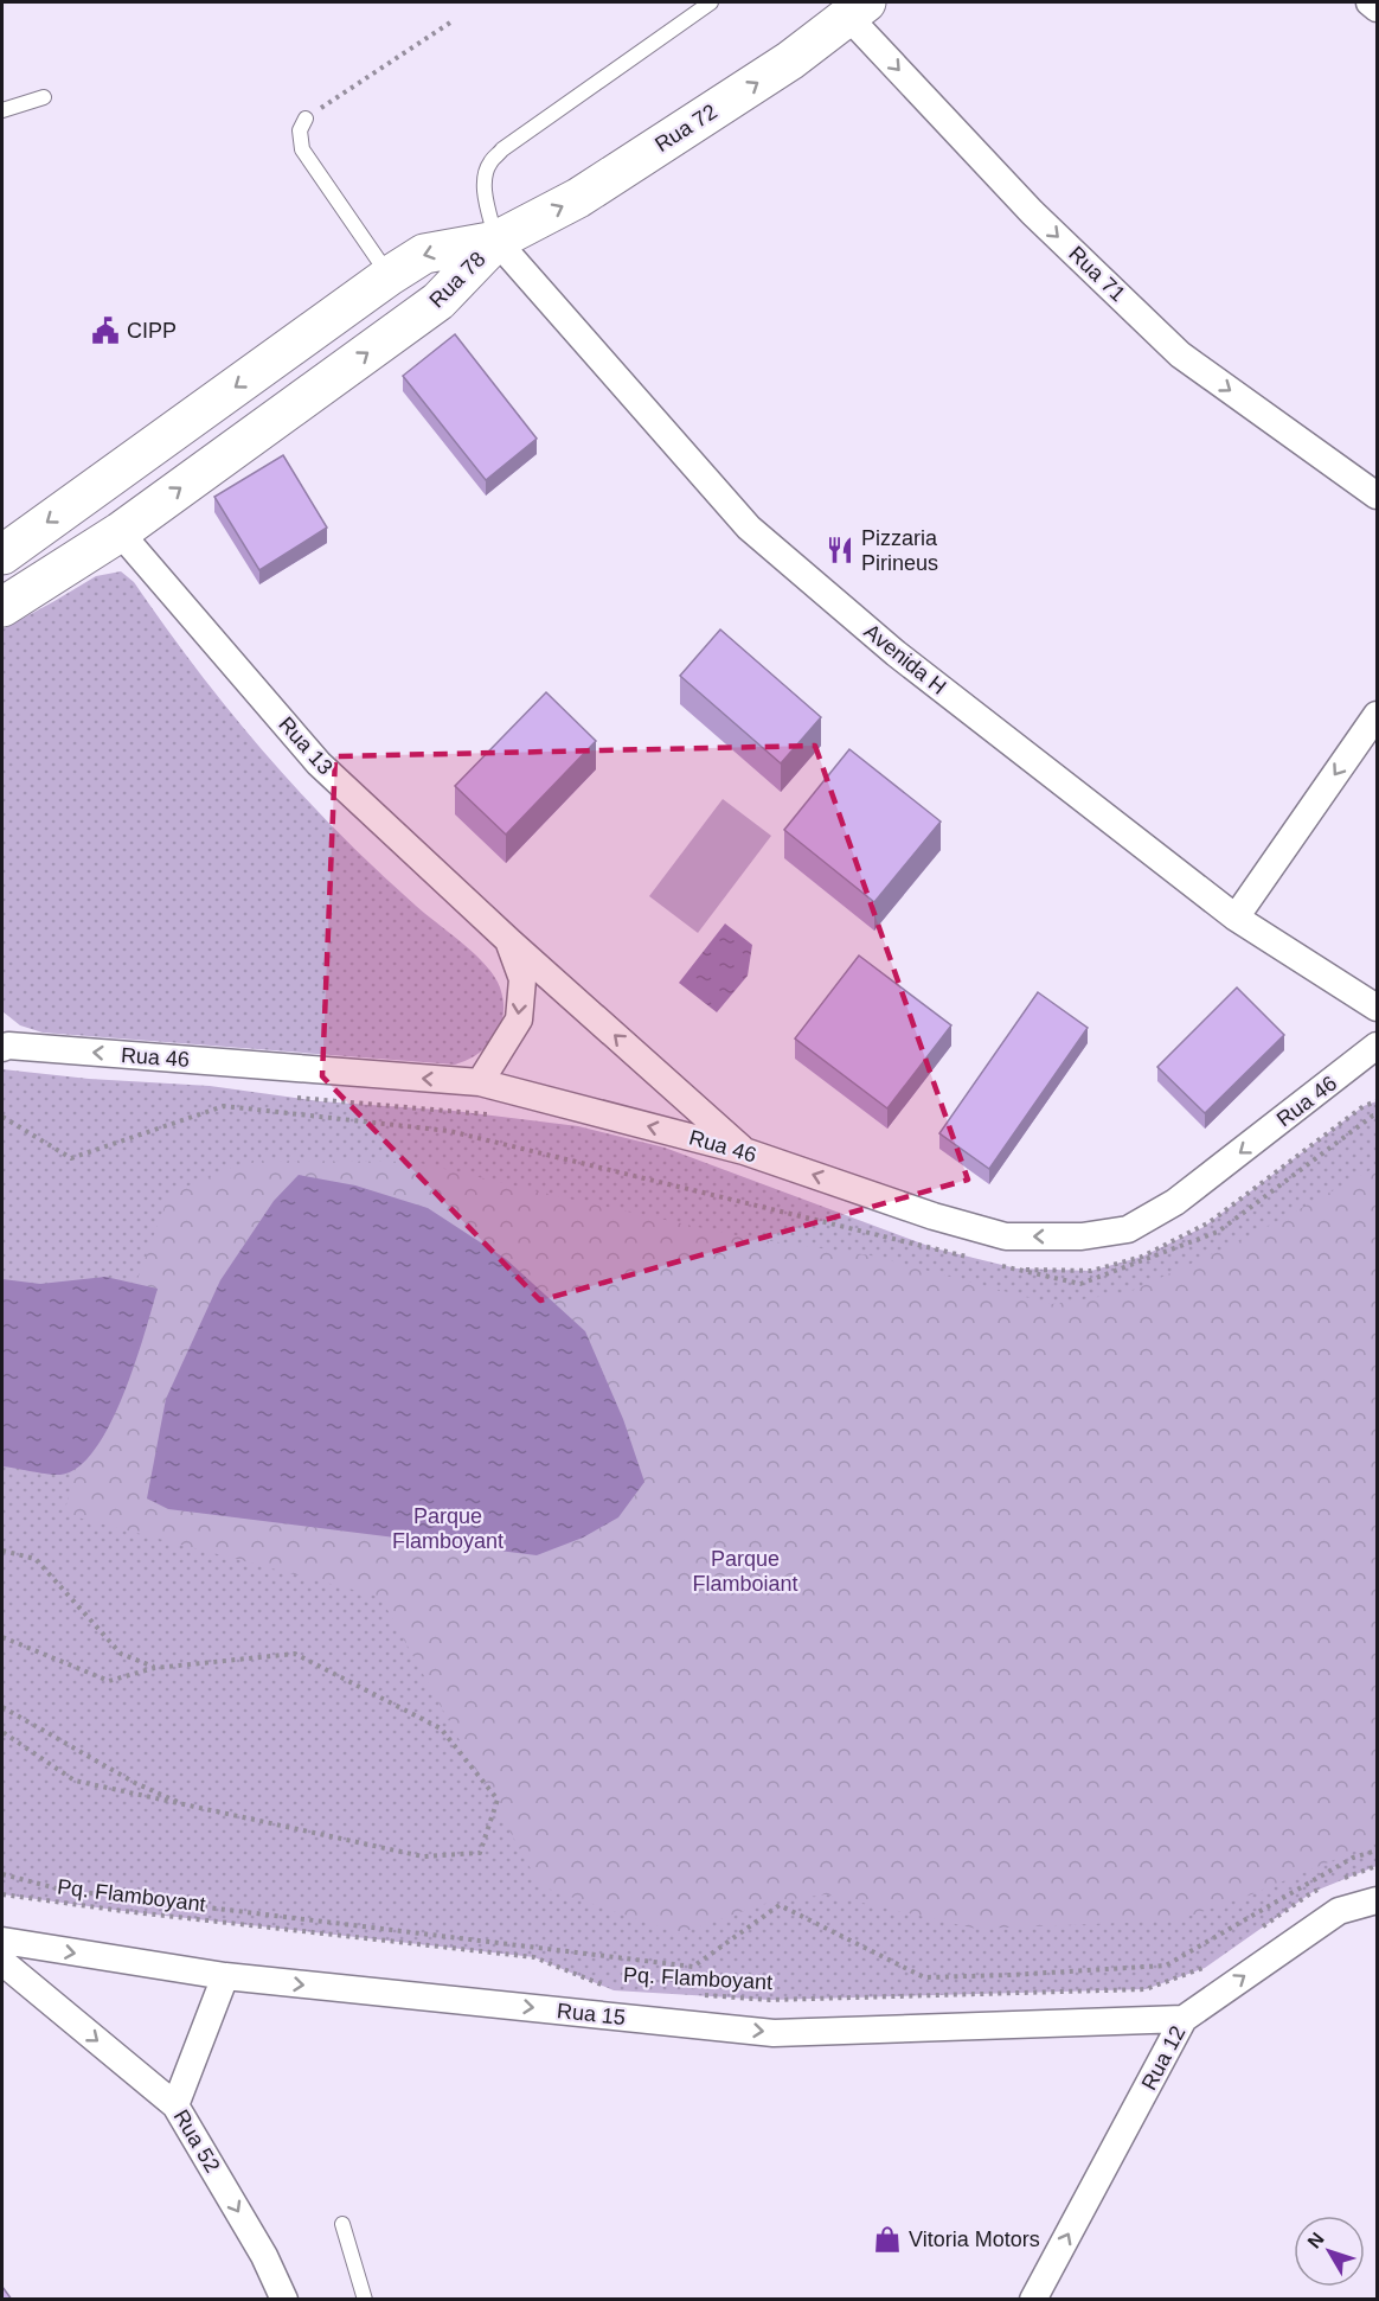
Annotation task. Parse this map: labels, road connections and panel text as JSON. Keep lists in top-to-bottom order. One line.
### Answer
{"streets":{"main road":["Rua 72","Rua 78"],"street":["Rua 71","Avenida H","Rua 13","Rua 46","Rua 15","Rua 12","Rua 52"],"path":["Pq. Flamboyant"]},"crossings":[["Rua 72","Rua 71"],["Rua 72","Rua 78"],["Rua 72","Avenida H"],["Rua 78","Avenida H"],["Rua 78","Rua 13"],["Rua 13","Rua 46"],["Rua 15","Rua 12"]],"one_way":["Rua 72","Rua 71","Rua 46","Rua 15","Rua 12","Rua 52"],"parks":["Parque Flamboyant","Parque Flamboiant"],"places":{"public building":["CIPP"],"restaurant":["Pizzaria Pirineus"],"shop":["Vitoria Motors"]},"north":"top left"}
